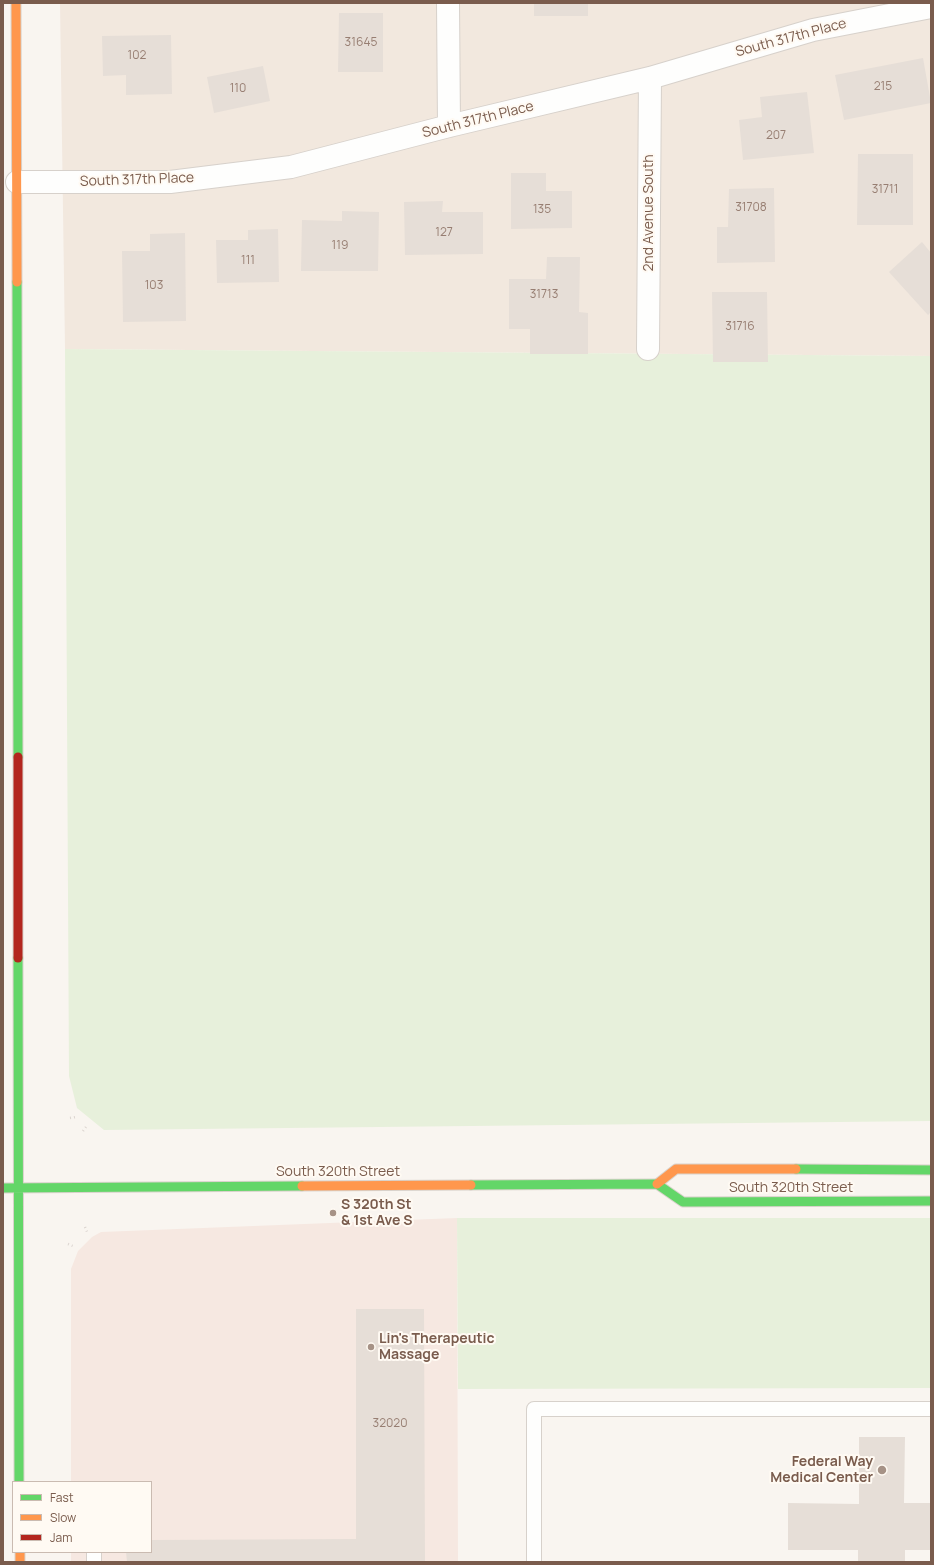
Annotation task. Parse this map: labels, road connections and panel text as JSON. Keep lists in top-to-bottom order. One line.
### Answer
{"streets":{"main road":["South 320th Street"],"street":["South 317th Place","2nd Avenue South"]},"crossings":[["South 317th Place","2nd Avenue South"]],"places":["S 320th St & 1st Ave S","Lin's Therapeutic Massage","Federal Way Medical Center"],"house_numbers":["31645","102","215","110","207","31711","31708","135","127","119","111","103","31713","31716","32020"],"legend":["Fast","Slow","Jam"]}
